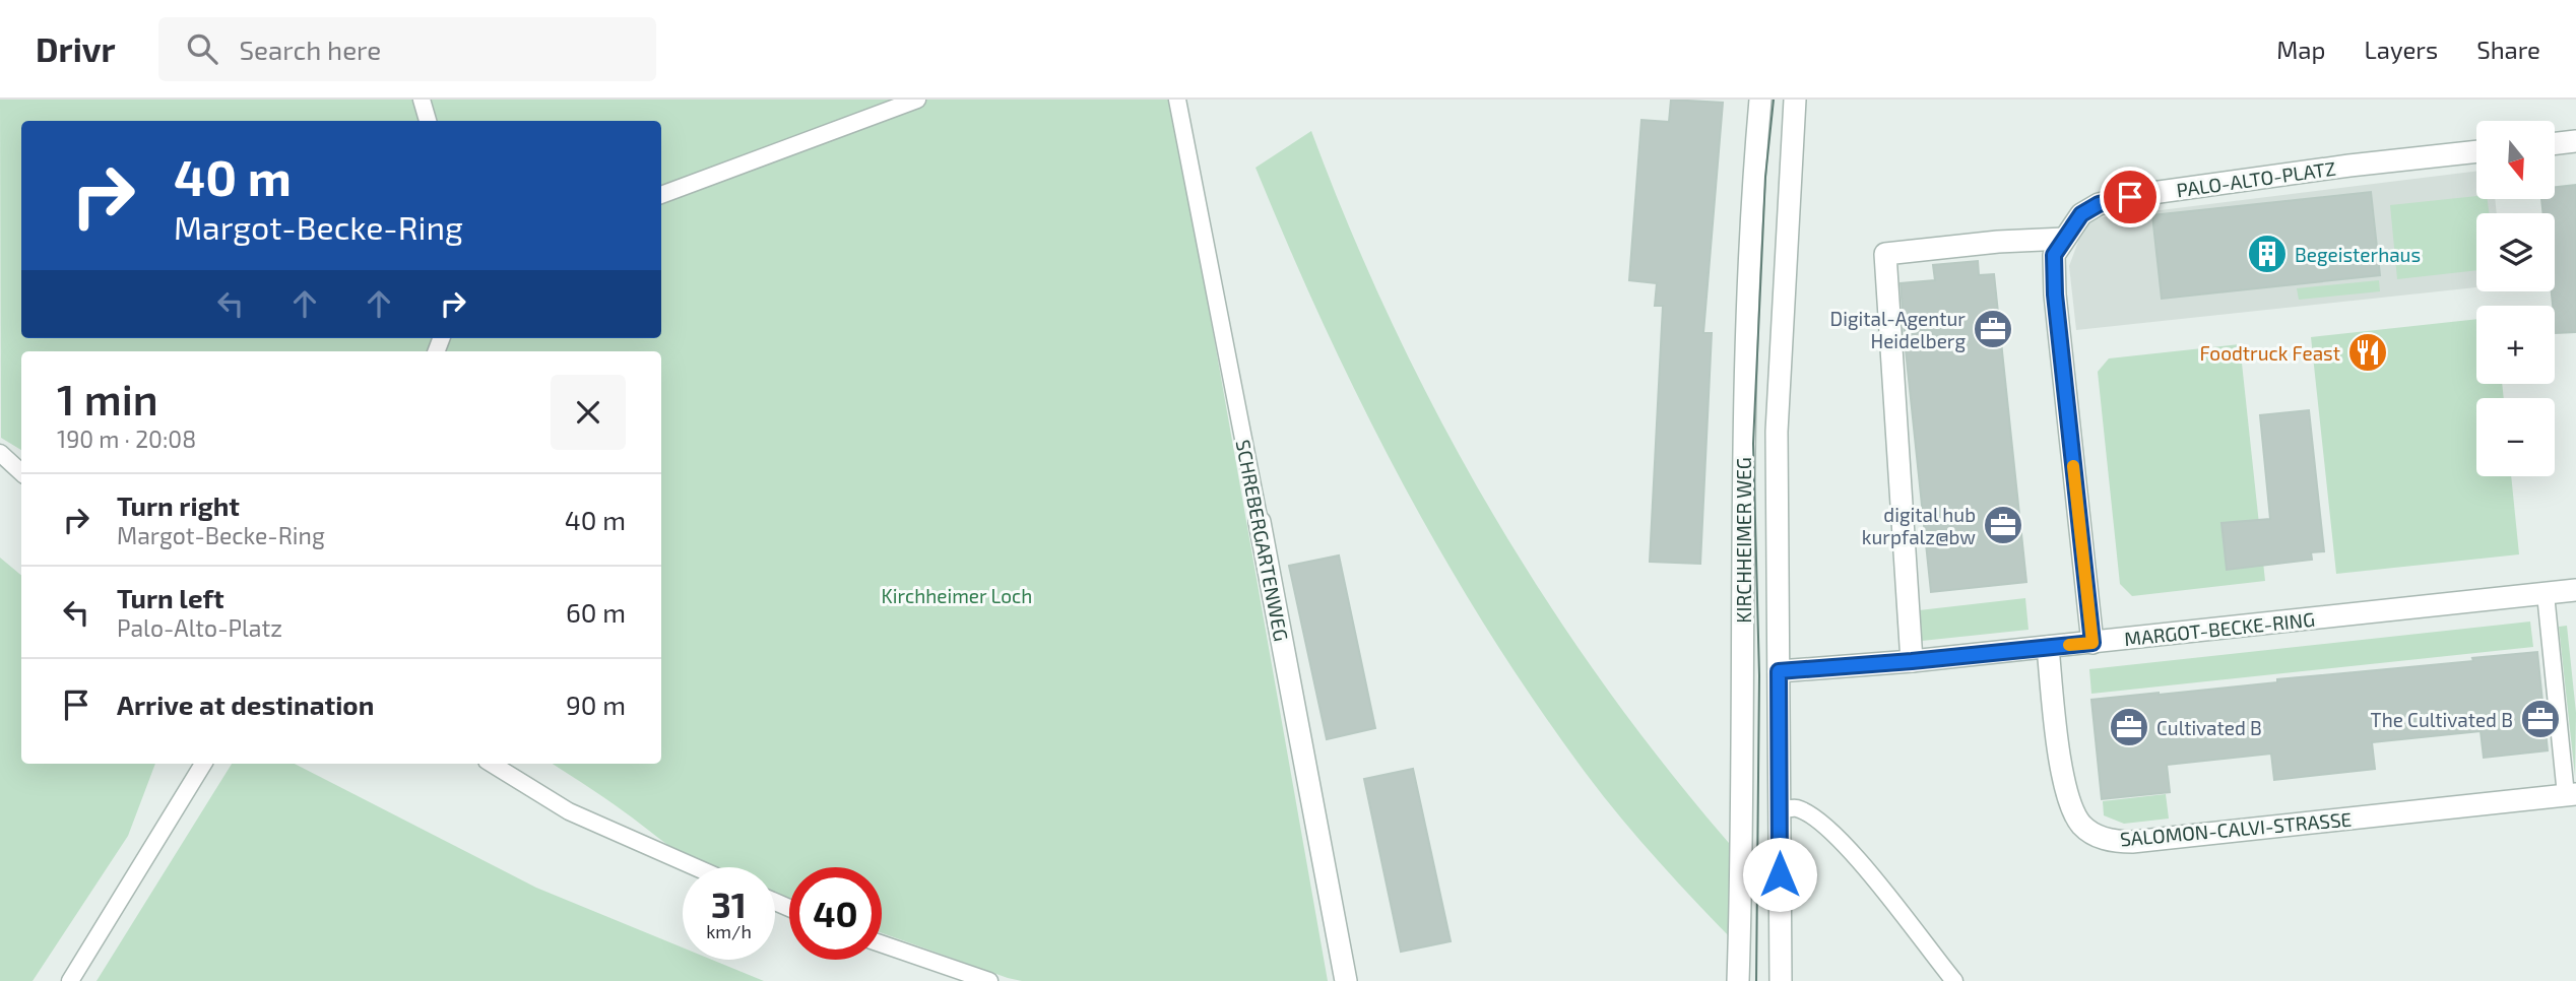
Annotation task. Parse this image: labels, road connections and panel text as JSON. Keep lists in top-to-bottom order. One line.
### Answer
{"streets":{"street":["PALO-ALTO-PLATZ","SCHREBERGARTENWEG","KIRCHHEIMER WEG","MARGOT-BECKE-RING","SALOMON-CALVI-STRASSE"]},"crossings":[["PALO-ALTO-PLATZ","MARGOT-BECKE-RING"],["KIRCHHEIMER WEG","MARGOT-BECKE-RING"],["MARGOT-BECKE-RING","SALOMON-CALVI-STRASSE"]],"parks":["Kirchheimer Loch"],"places":{"building":["Begeisterhaus"],"office":["Digital-Agentur Heidelberg","digital hub kurpfalz@bw","The Cultivated B","Cultivated B"],"restaurant":["Foodtruck Feast"]},"north":"bottom","page":{"header":"Drivr","search":"Search here","nav":["Map","Layers","Share"],"map_buttons":["+","−"],"turn":["40 m","Margot-Becke-Ring"],"heading":["1 min","190 m · 20:08"],"list":[{"name":"Turn right","note":"Margot-Becke-Ring","value":"40 m"},{"name":"Turn left","note":"Palo-Alto-Platz","value":"60 m"},{"name":"Arrive at destination","value":"90 m"}],"speed":"31 km/h","limit":"40"}}
